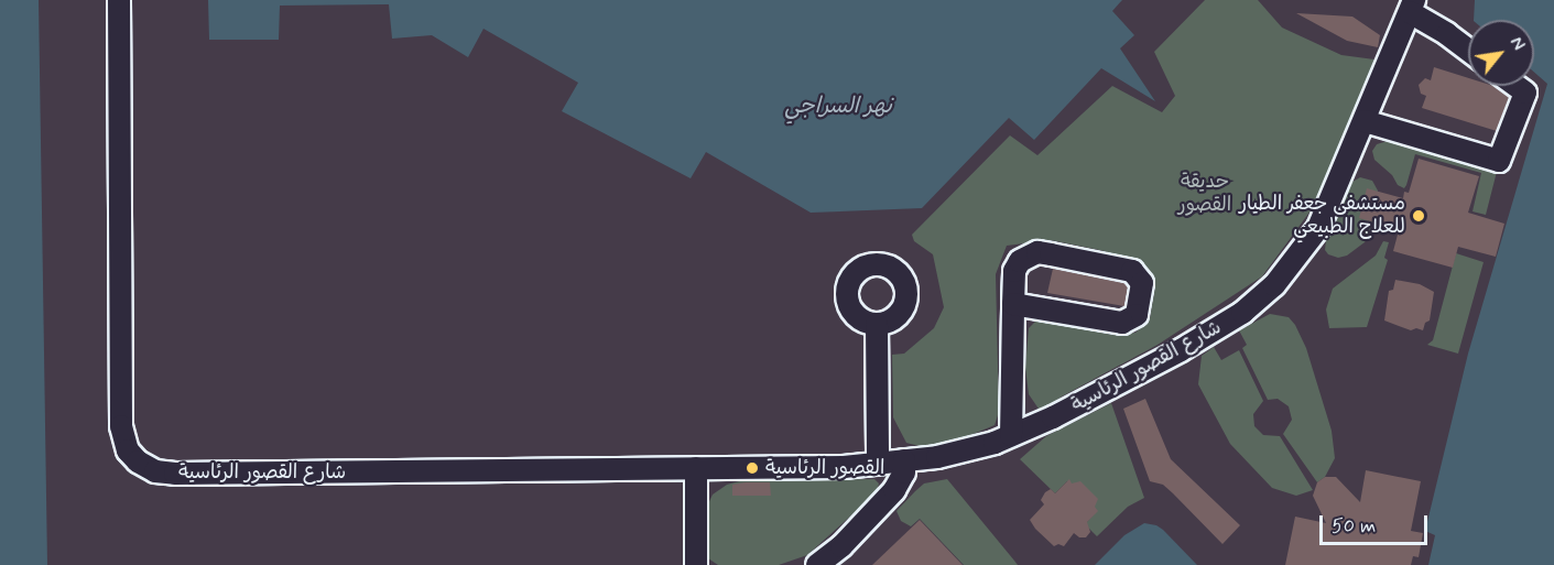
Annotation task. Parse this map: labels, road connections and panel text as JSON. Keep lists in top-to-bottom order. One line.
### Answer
{"streets":{"street":["شارع القصور الرئاسية"]},"water":["نهر السراجي"],"parks":["حديقة القصور"],"places":["مستشفى جعفر الطيار للعلاج الطبيعي","القصور الرئاسية"],"scale_bar":"50 m","north":"top right"}
